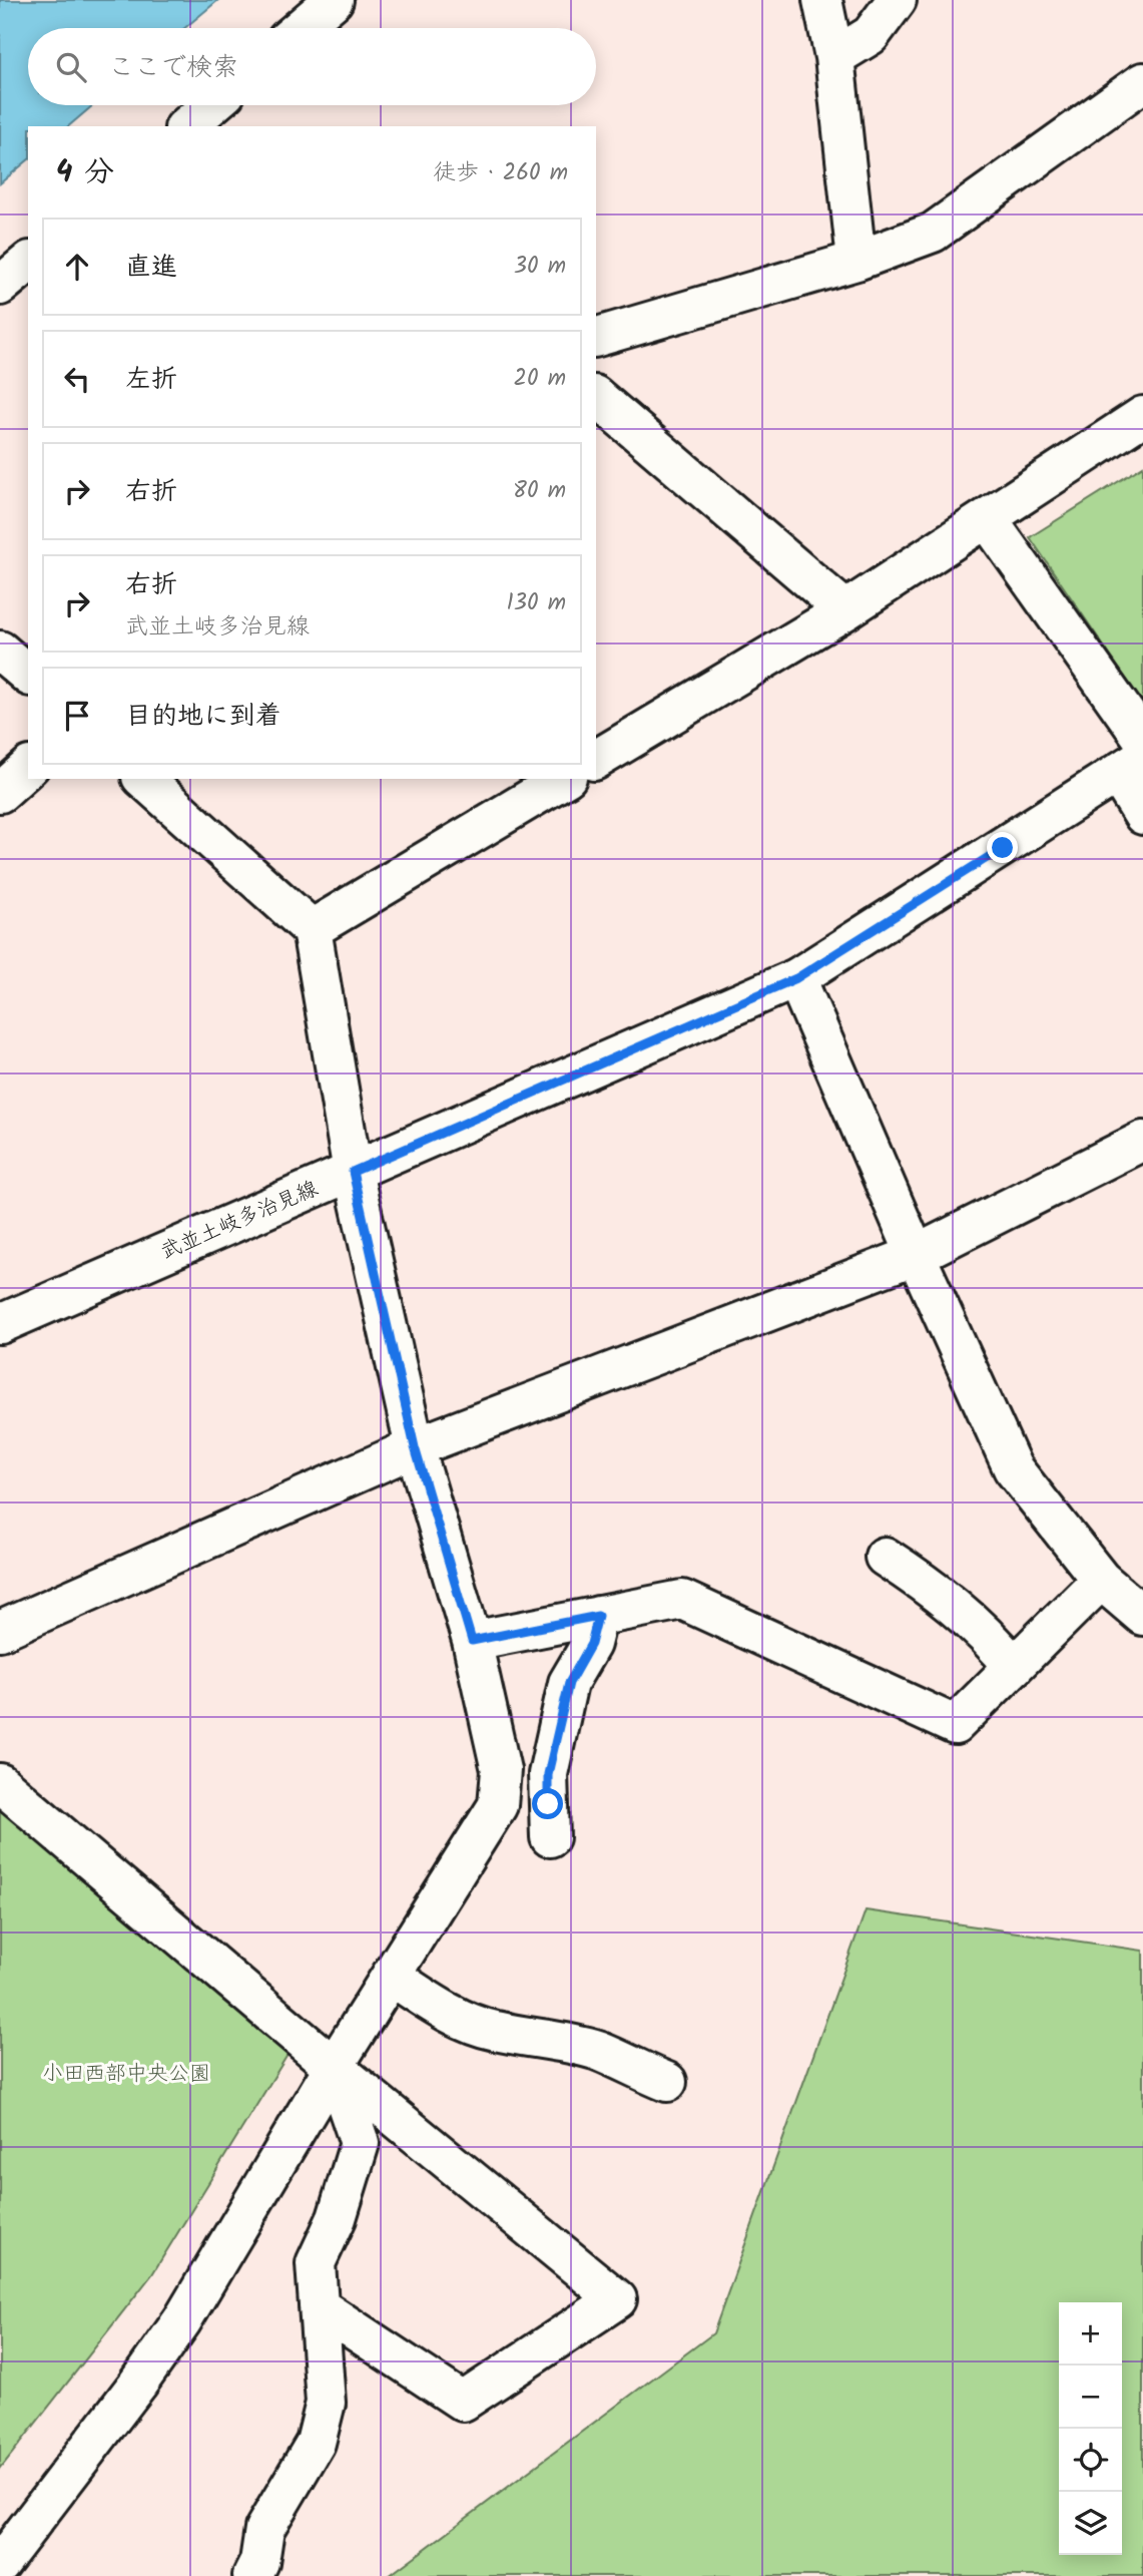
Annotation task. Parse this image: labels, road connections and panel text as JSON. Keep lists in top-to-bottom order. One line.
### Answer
{"streets":{"street":["武並土岐多治見線"]},"parks":["小田西部中央公園"],"page":{"search":"ここで検索","heading":["4 分","徒歩 · 260 m"],"list":[["直進","30 m"],["左折","20 m"],["右折","80 m"],["右折","武並土岐多治見線","130 m"],"目的地に到着"],"map_buttons":["+","−"]}}
